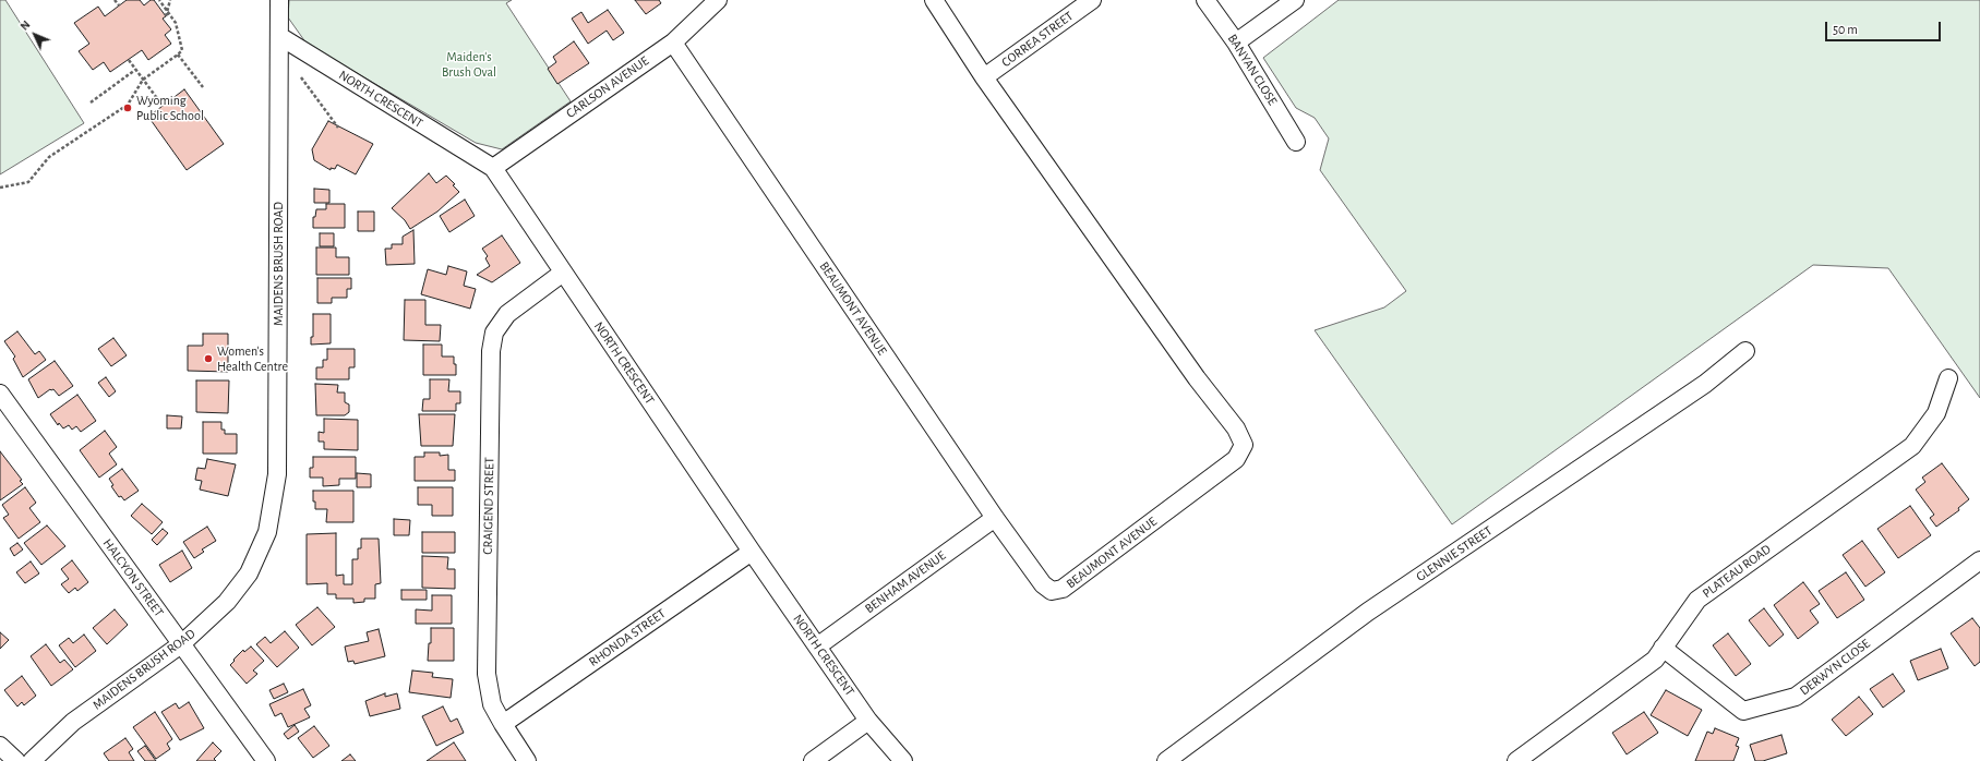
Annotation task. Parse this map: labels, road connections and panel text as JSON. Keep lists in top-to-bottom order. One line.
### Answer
{"streets":{"street":["CORREA STREET","BANYAN CLOSE","CARLSON AVENUE","NORTH CRESCENT","MAIDENS BRUSH ROAD","BEAUMONT AVENUE","CRAIGEND STREET","GLENNIE STREET","PLATEAU ROAD","HALCYON STREET","BENHAM AVENUE","RHONDA STREET","DERWYN CLOSE"]},"crossings":[["CORREA STREET","BEAUMONT AVENUE"],["CARLSON AVENUE","NORTH CRESCENT"],["CARLSON AVENUE","BEAUMONT AVENUE"],["NORTH CRESCENT","MAIDENS BRUSH ROAD"],["NORTH CRESCENT","CRAIGEND STREET"],["NORTH CRESCENT","BENHAM AVENUE"],["NORTH CRESCENT","RHONDA STREET"],["MAIDENS BRUSH ROAD","HALCYON STREET"],["BEAUMONT AVENUE","BENHAM AVENUE"],["CRAIGEND STREET","RHONDA STREET"],["PLATEAU ROAD","DERWYN CLOSE"]],"parks":["Maiden's Brush Oval"],"places":["Wyoming Public School","Women's Health Centre"],"scale_bar":"50 m","north":"top left"}
